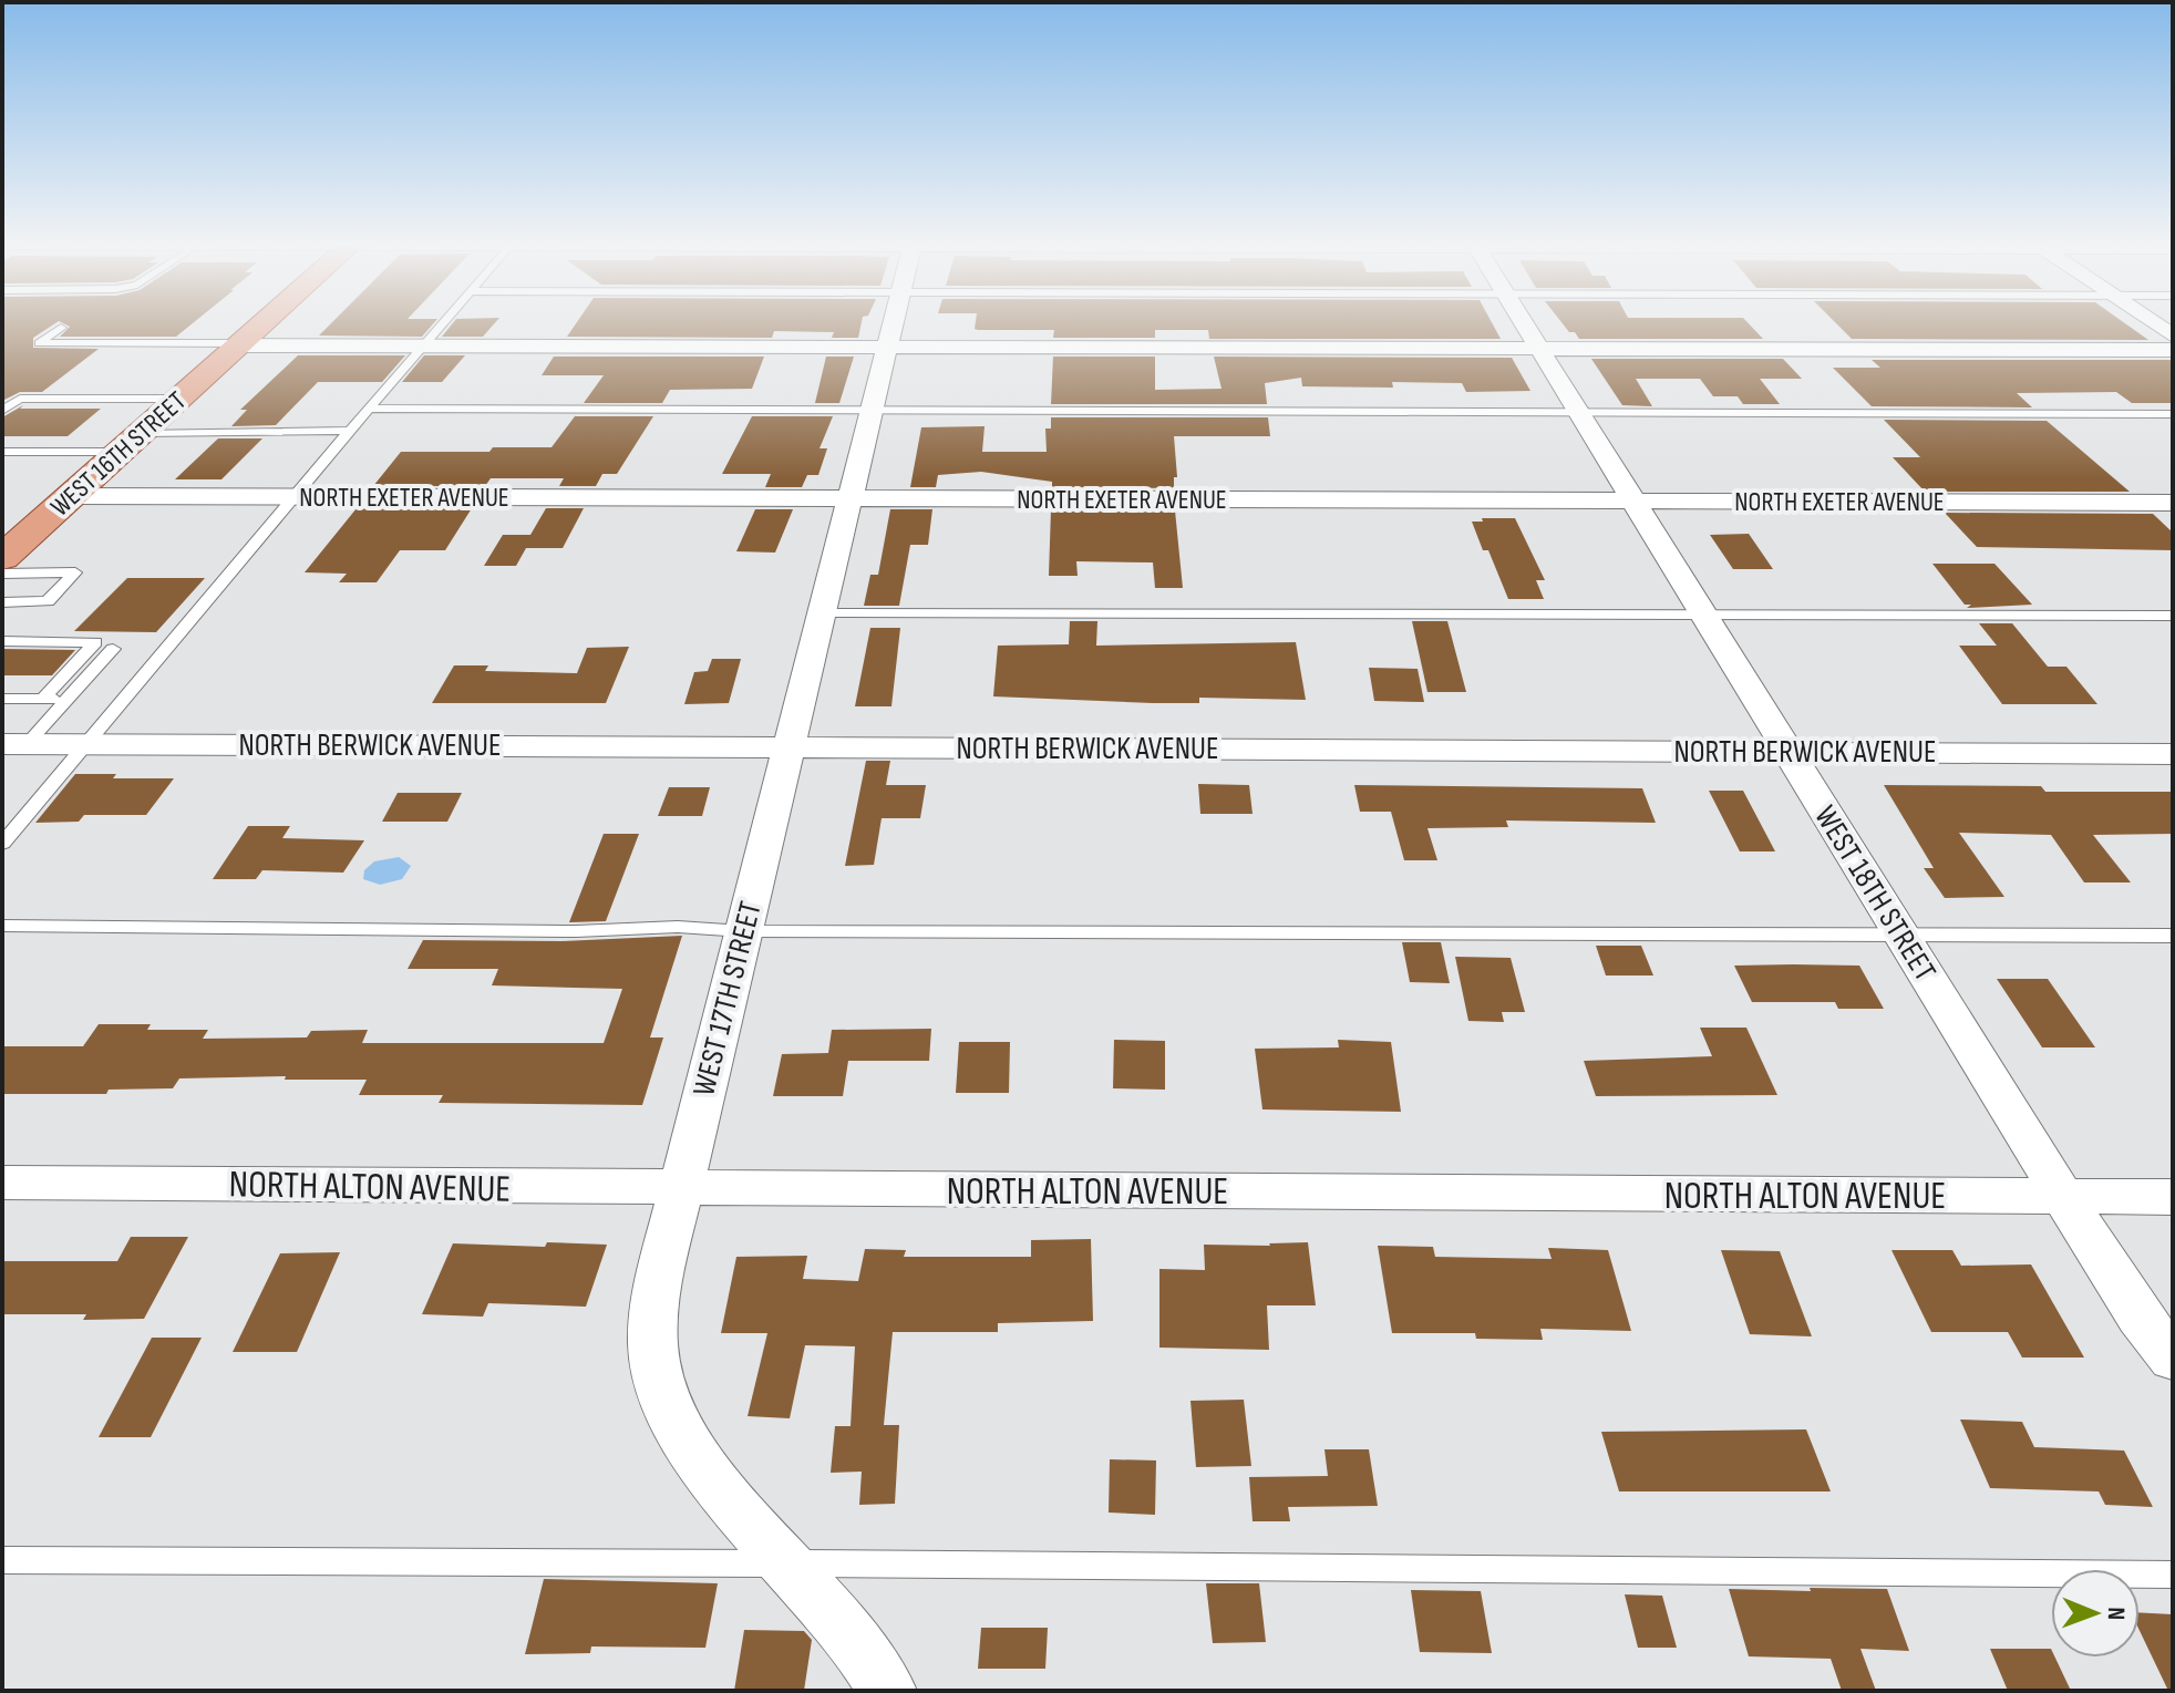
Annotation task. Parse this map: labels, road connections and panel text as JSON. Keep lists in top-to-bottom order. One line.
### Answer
{"streets":{"main road":["WEST 16TH STREET"],"street":["NORTH EXETER AVENUE","NORTH BERWICK AVENUE","WEST 18TH STREET","WEST 17TH STREET","NORTH ALTON AVENUE"]},"crossings":[["WEST 16TH STREET","NORTH EXETER AVENUE"],["NORTH EXETER AVENUE","WEST 18TH STREET"],["NORTH EXETER AVENUE","WEST 17TH STREET"],["NORTH BERWICK AVENUE","WEST 18TH STREET"],["NORTH BERWICK AVENUE","WEST 17TH STREET"],["WEST 18TH STREET","NORTH ALTON AVENUE"],["WEST 17TH STREET","NORTH ALTON AVENUE"]],"north":"right"}
